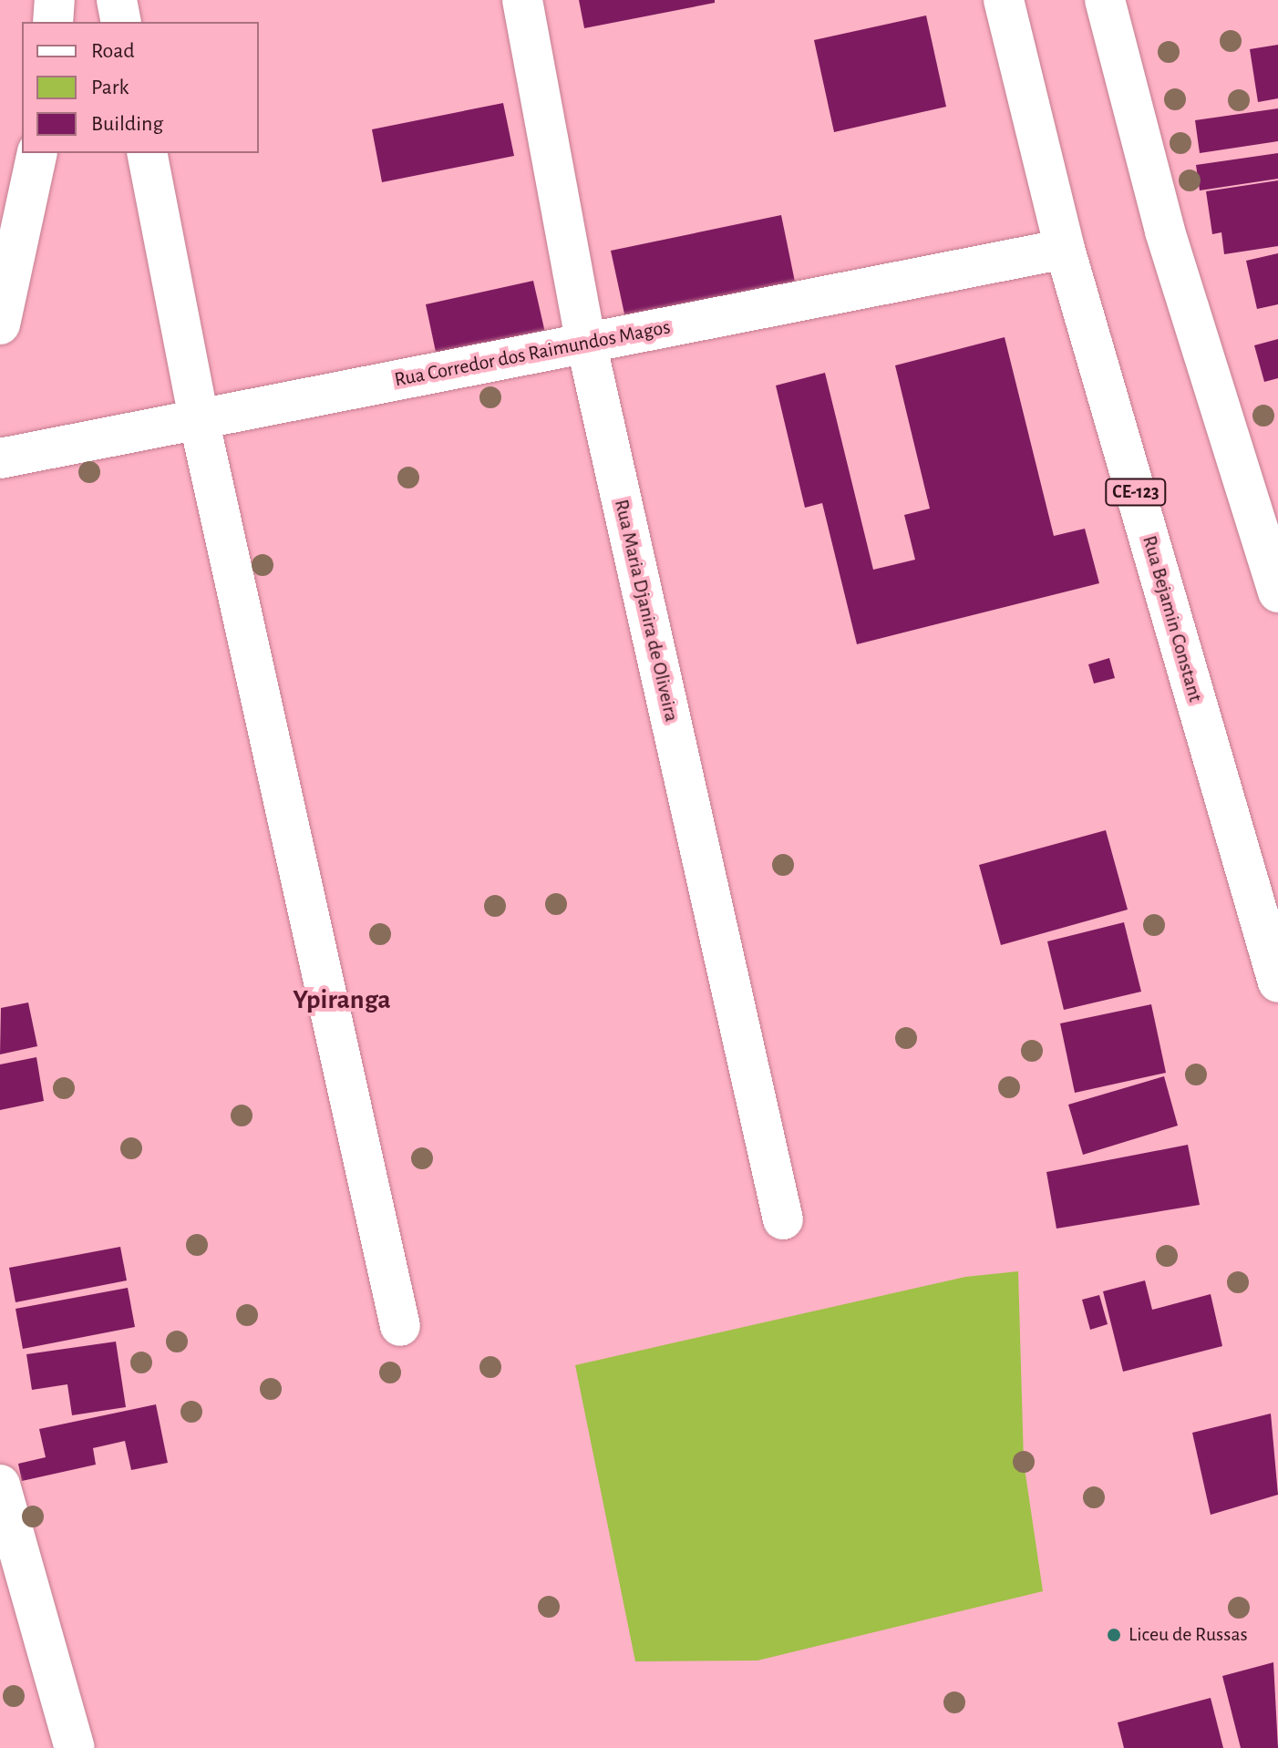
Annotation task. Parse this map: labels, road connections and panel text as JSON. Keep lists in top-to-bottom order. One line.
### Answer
{"streets":{"street":["Rua Corredor dos Raimundos Magos","CE-123","Rua Maria Djanira de Oliveira","Rua Bejamin Constant"]},"crossings":[["Rua Corredor dos Raimundos Magos","Rua Maria Djanira de Oliveira"],["Rua Corredor dos Raimundos Magos","Rua Bejamin Constant"]],"districts":["Ypiranga"],"places":["Liceu de Russas"],"legend":["Road","Park","Building"]}
